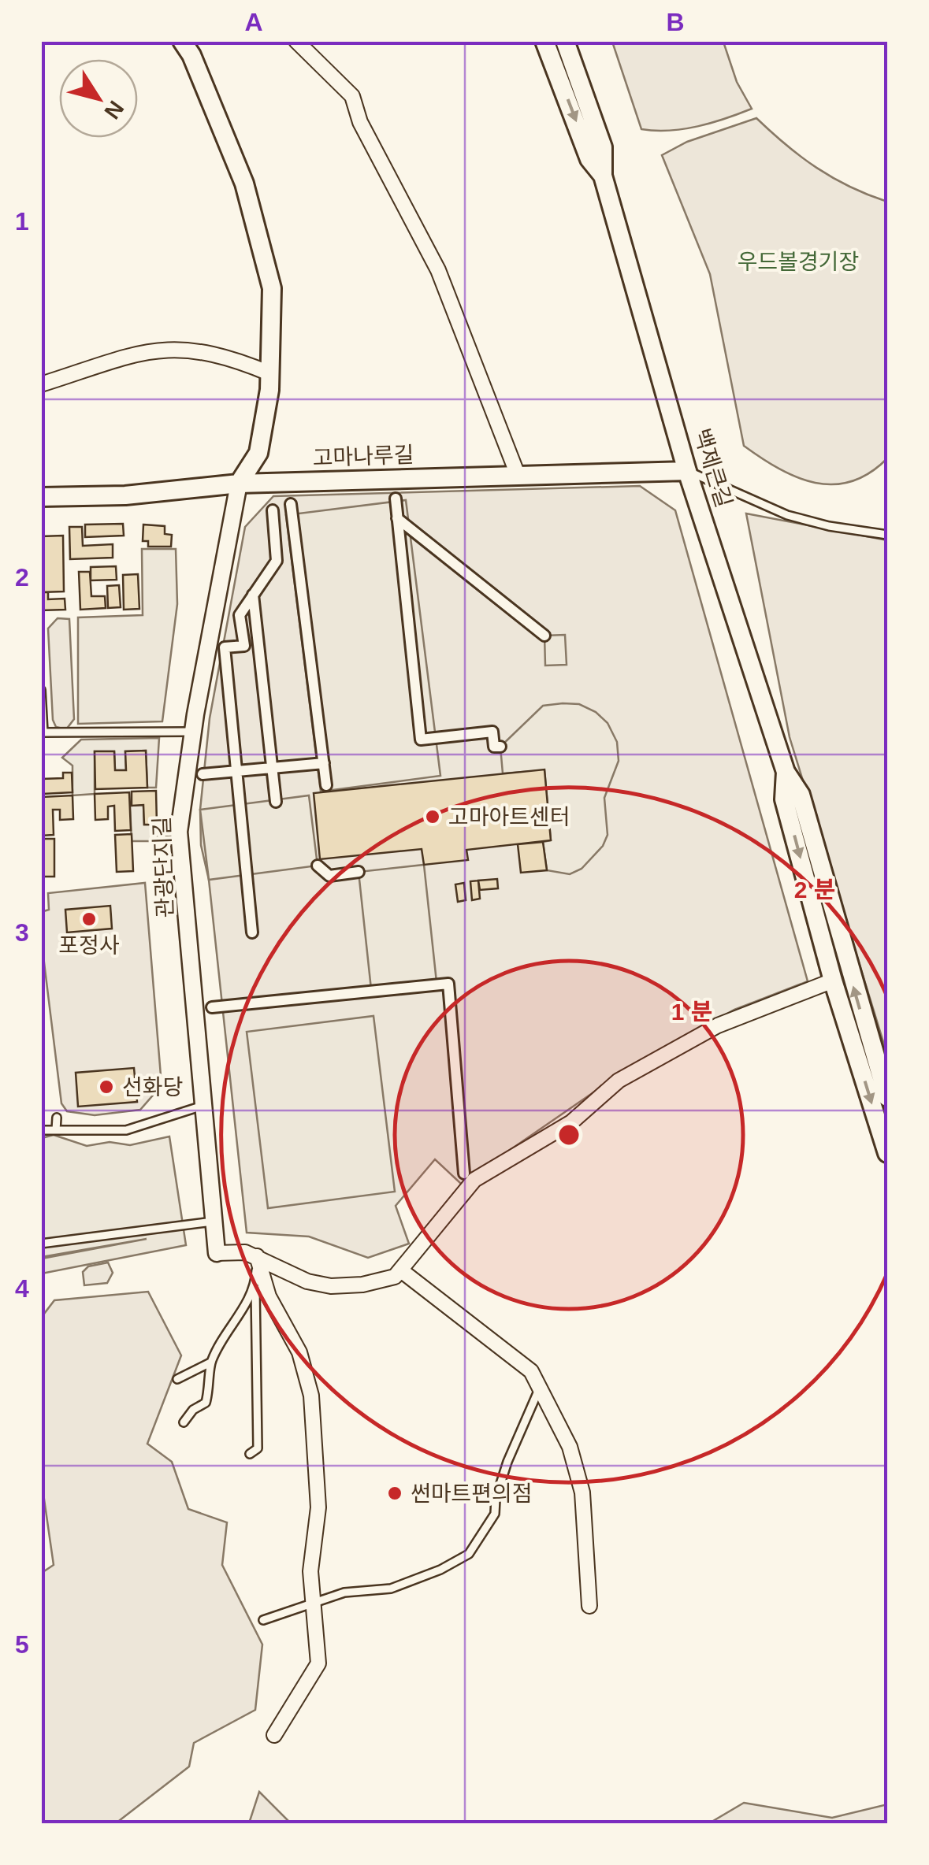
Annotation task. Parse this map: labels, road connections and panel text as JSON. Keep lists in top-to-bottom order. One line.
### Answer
{"streets":{"main road":["고마나루길","백제큰길"],"street":["관광단지길"]},"crossings":[["고마나루길","백제큰길"],["고마나루길","관광단지길"]],"parks":["우드볼경기장"],"places":["고마아트센터","포정사","선화당","썬마트편의점"],"north":"bottom right","grid":{"columns":["A","B"],"rows":["1","2","3","4","5"]},"rings":["2 분","1 분"]}
